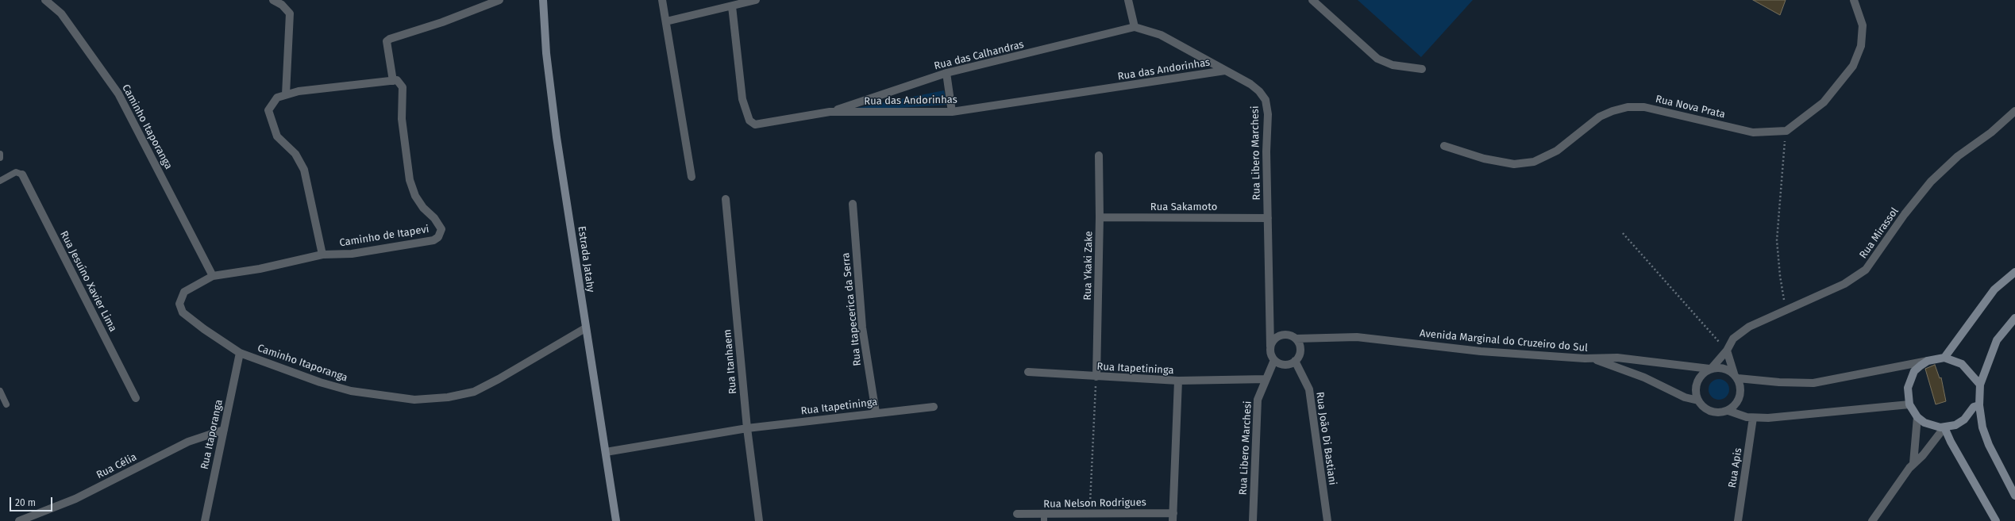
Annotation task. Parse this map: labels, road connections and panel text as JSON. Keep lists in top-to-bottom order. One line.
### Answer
{"streets":{"main road":["Estrada Jatahy"],"street":["Rua das Calhandras","Rua das Andorinhas","Rua Nova Prata","Caminho Itaporanga","Rua Libero Marchesi","Rua Sakamoto","Rua Mirassol","Caminho de Itapevi","Rua Ykaki Zake","Rua Jesuíno Xavier Lima","Rua Itapecerica da Serra","Avenida Marginal do Cruzeiro do Sul","Rua Itanhaem","Rua Itapetininga","Rua Itaporanga","Rua João Di Bastiani","Rua Célia","Rua Apis","Rua Nelson Rodrigues"]},"crossings":[["Rua das Calhandras","Rua das Andorinhas"],["Rua das Calhandras","Rua Libero Marchesi"],["Rua das Andorinhas","Rua Libero Marchesi"],["Caminho Itaporanga","Caminho de Itapevi"],["Caminho Itaporanga","Estrada Jatahy"],["Caminho Itaporanga","Rua Itaporanga"],["Rua Libero Marchesi","Rua Sakamoto"],["Rua Libero Marchesi","Avenida Marginal do Cruzeiro do Sul"],["Rua Libero Marchesi","Rua João Di Bastiani"],["Rua Sakamoto","Rua Ykaki Zake"],["Rua Mirassol","Avenida Marginal do Cruzeiro do Sul"],["Estrada Jatahy","Rua Itapetininga"],["Rua Ykaki Zake","Rua Itapetininga"],["Rua Itapecerica da Serra","Rua Itapetininga"],["Avenida Marginal do Cruzeiro do Sul","Rua João Di Bastiani"],["Rua Itanhaem","Rua Itapetininga"],["Rua Itapetininga","Rua Nelson Rodrigues"],["Rua Itaporanga","Rua Célia"]],"scale_bar":"20 m"}
